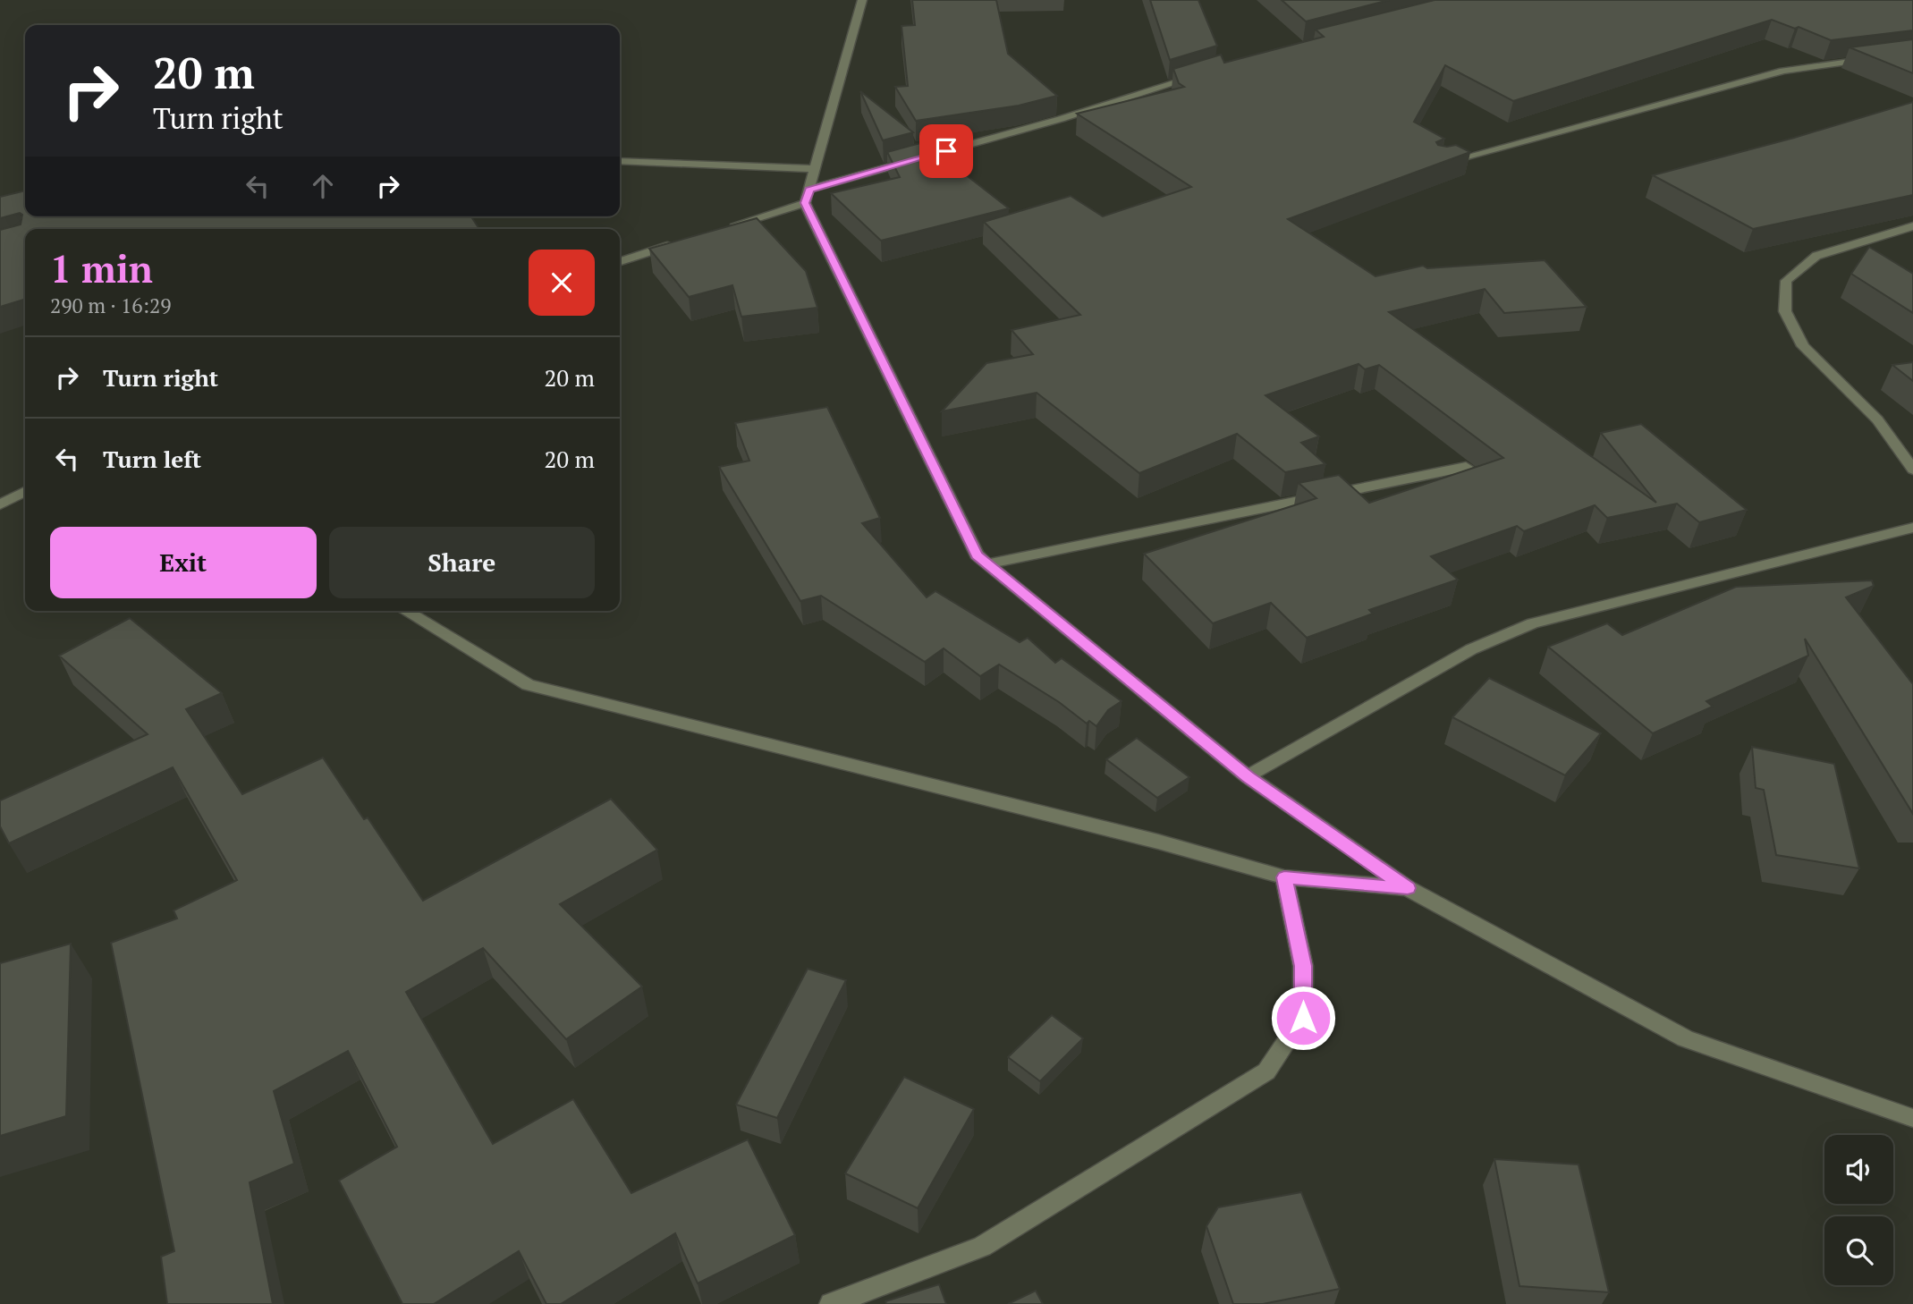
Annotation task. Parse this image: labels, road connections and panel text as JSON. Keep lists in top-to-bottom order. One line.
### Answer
{"page":{"turn":["20 m","Turn right"],"heading":["1 min","290 m · 16:29"],"list":[{"name":"Turn right","value":"20 m"},{"name":"Turn left","value":"20 m"}],"buttons":["Exit","Share"]}}
